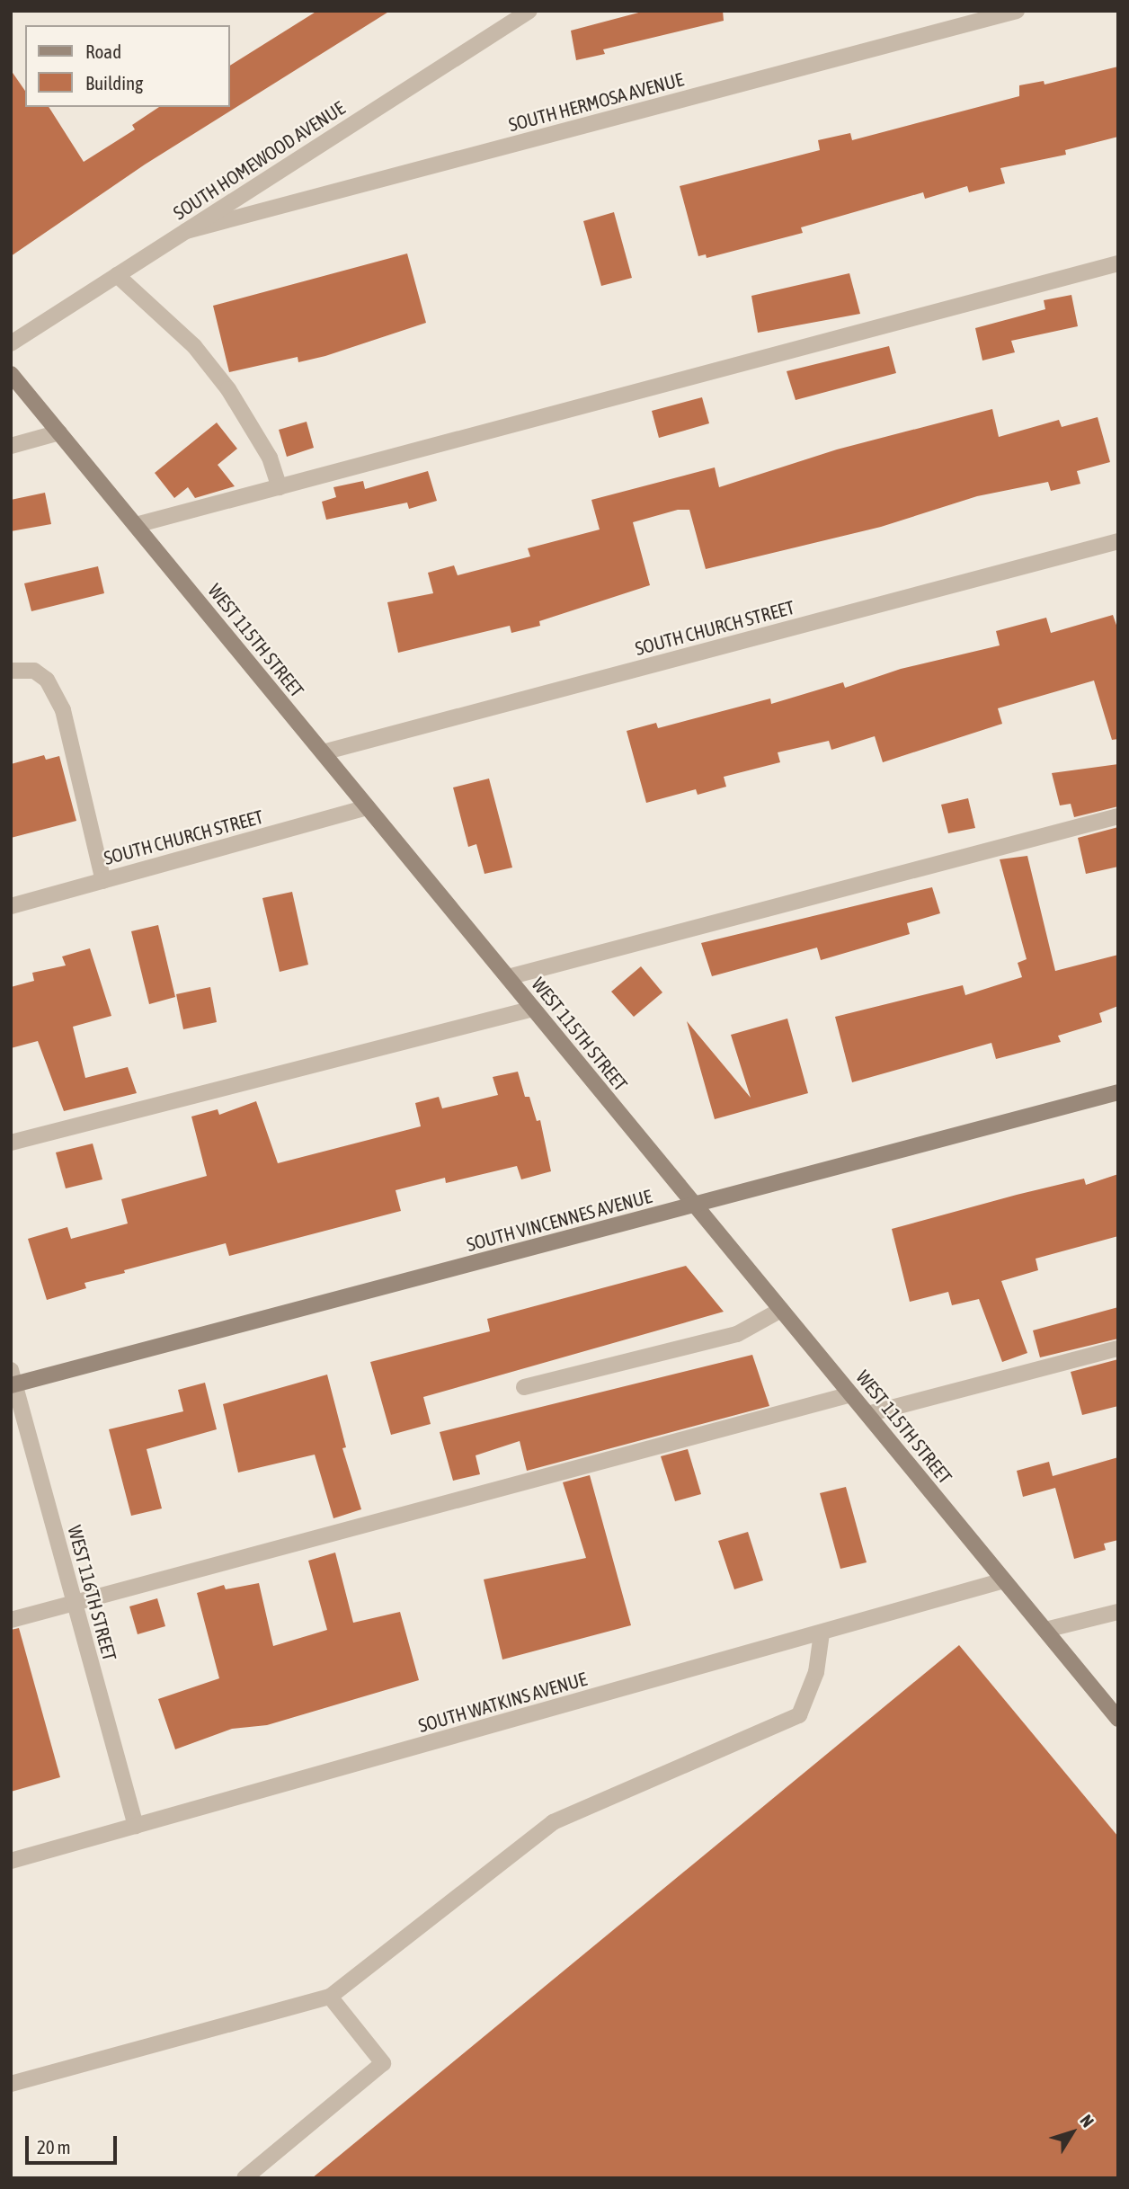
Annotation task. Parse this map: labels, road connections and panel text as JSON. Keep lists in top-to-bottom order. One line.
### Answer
{"streets":{"street":["SOUTH HERMOSA AVENUE","SOUTH HOMEWOOD AVENUE","SOUTH CHURCH STREET","WEST 115TH STREET","SOUTH VINCENNES AVENUE","WEST 116TH STREET","SOUTH WATKINS AVENUE"]},"crossings":[["SOUTH HERMOSA AVENUE","SOUTH HOMEWOOD AVENUE"],["SOUTH CHURCH STREET","WEST 115TH STREET"],["WEST 115TH STREET","SOUTH VINCENNES AVENUE"],["WEST 115TH STREET","SOUTH WATKINS AVENUE"],["SOUTH VINCENNES AVENUE","WEST 116TH STREET"],["WEST 116TH STREET","SOUTH WATKINS AVENUE"]],"legend":["Road","Building"],"scale_bar":"20 m","north":"top right"}
